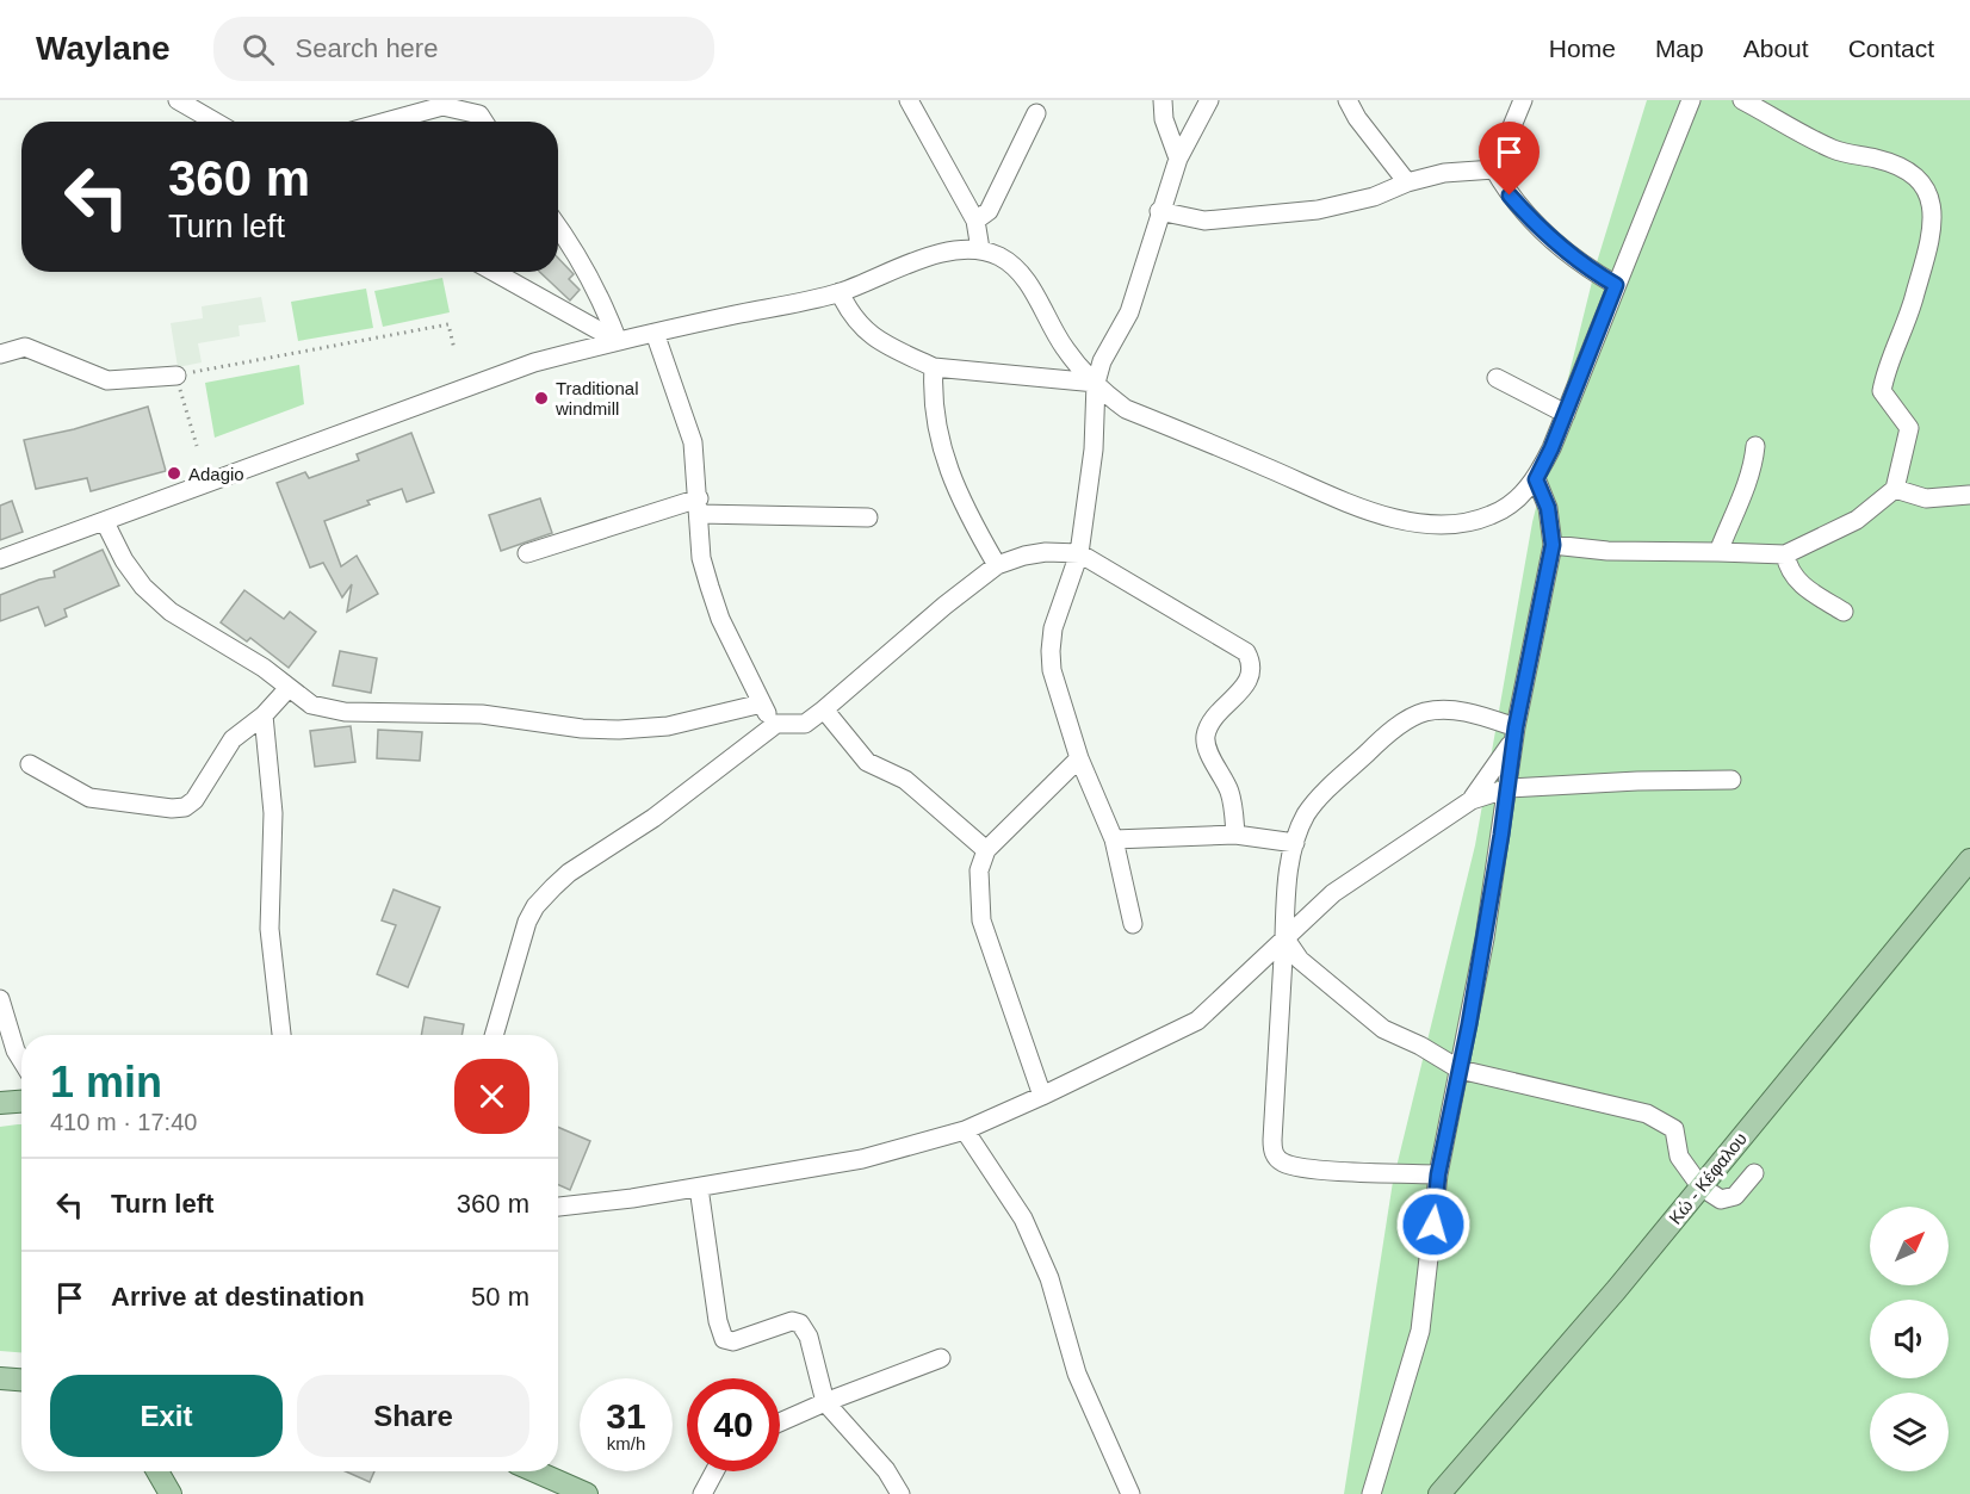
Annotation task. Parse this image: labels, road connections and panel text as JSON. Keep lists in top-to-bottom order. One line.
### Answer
{"streets":{"main road":["Κώ - Κέφαλου"]},"places":["Traditional windmill","Adagio"],"north":"top right","page":{"header":"Waylane","search":"Search here","nav":["Home","Map","About","Contact"],"turn":["360 m","Turn left"],"heading":["1 min","410 m · 17:40"],"list":[{"name":"Turn left","value":"360 m"},{"name":"Arrive at destination","value":"50 m"}],"buttons":["Exit","Share"],"speed":"31 km/h","limit":"40"}}
